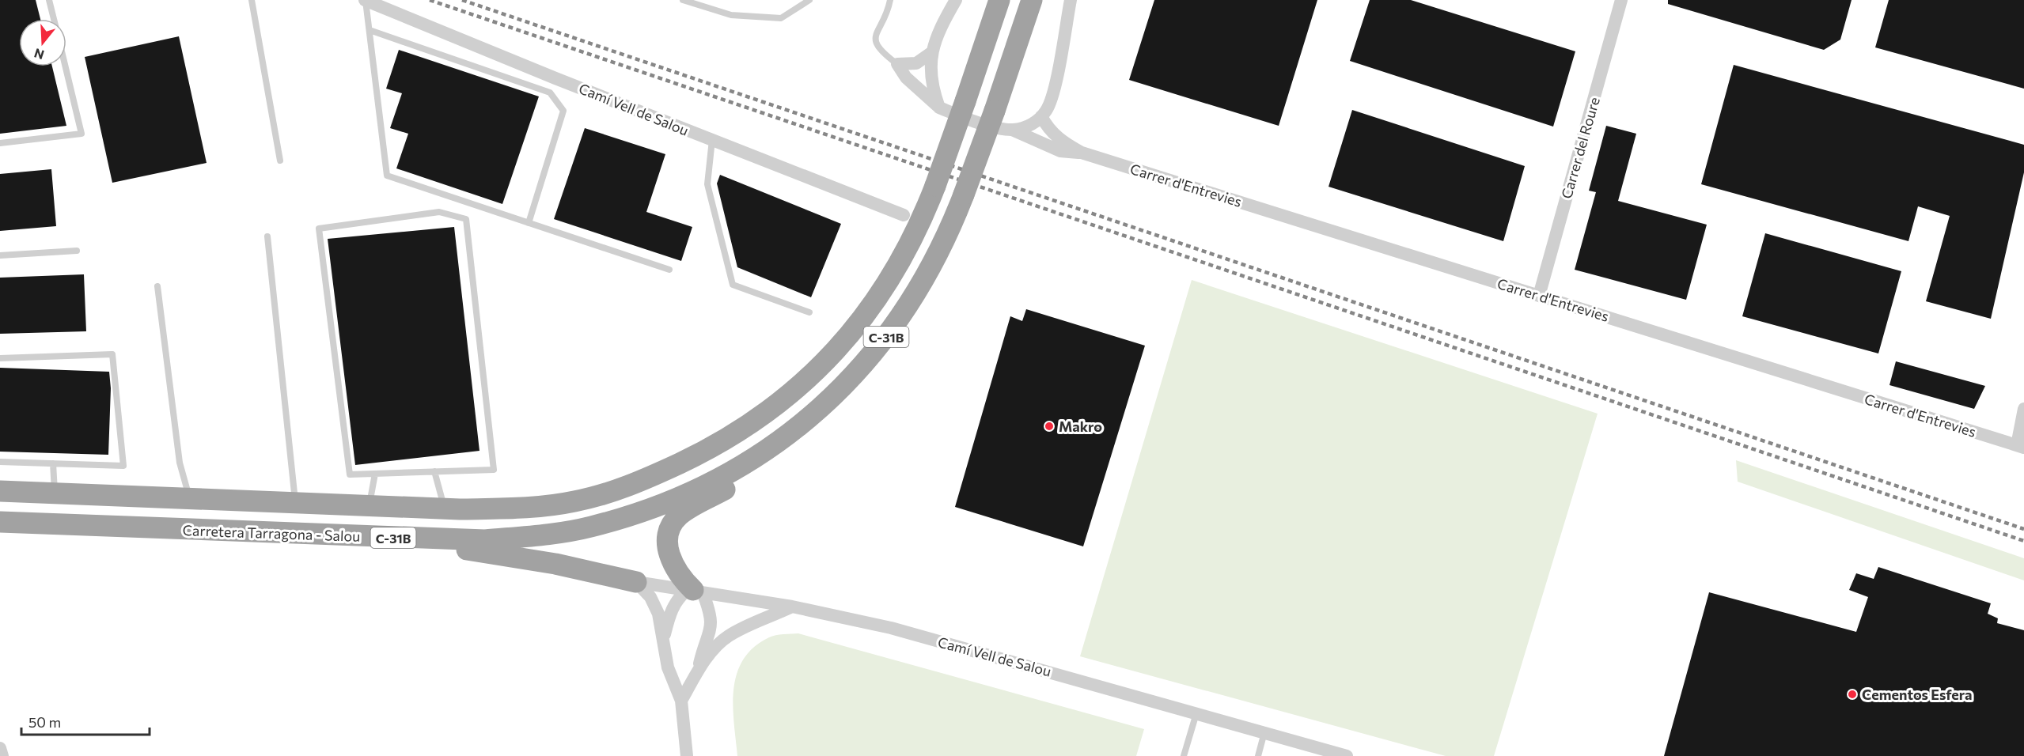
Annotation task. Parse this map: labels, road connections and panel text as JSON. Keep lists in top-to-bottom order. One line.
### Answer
{"streets":{"highway":["C-31B","Carretera Tarragona - Salou"],"street":["Camí Vell de Salou","Carrer del Roure","Carrer d'Entrevies"]},"crossings":[["Carrer del Roure","Carrer d'Entrevies"]],"places":["Makro","Cementos Esfera"],"scale_bar":"50 m","north":"bottom"}
